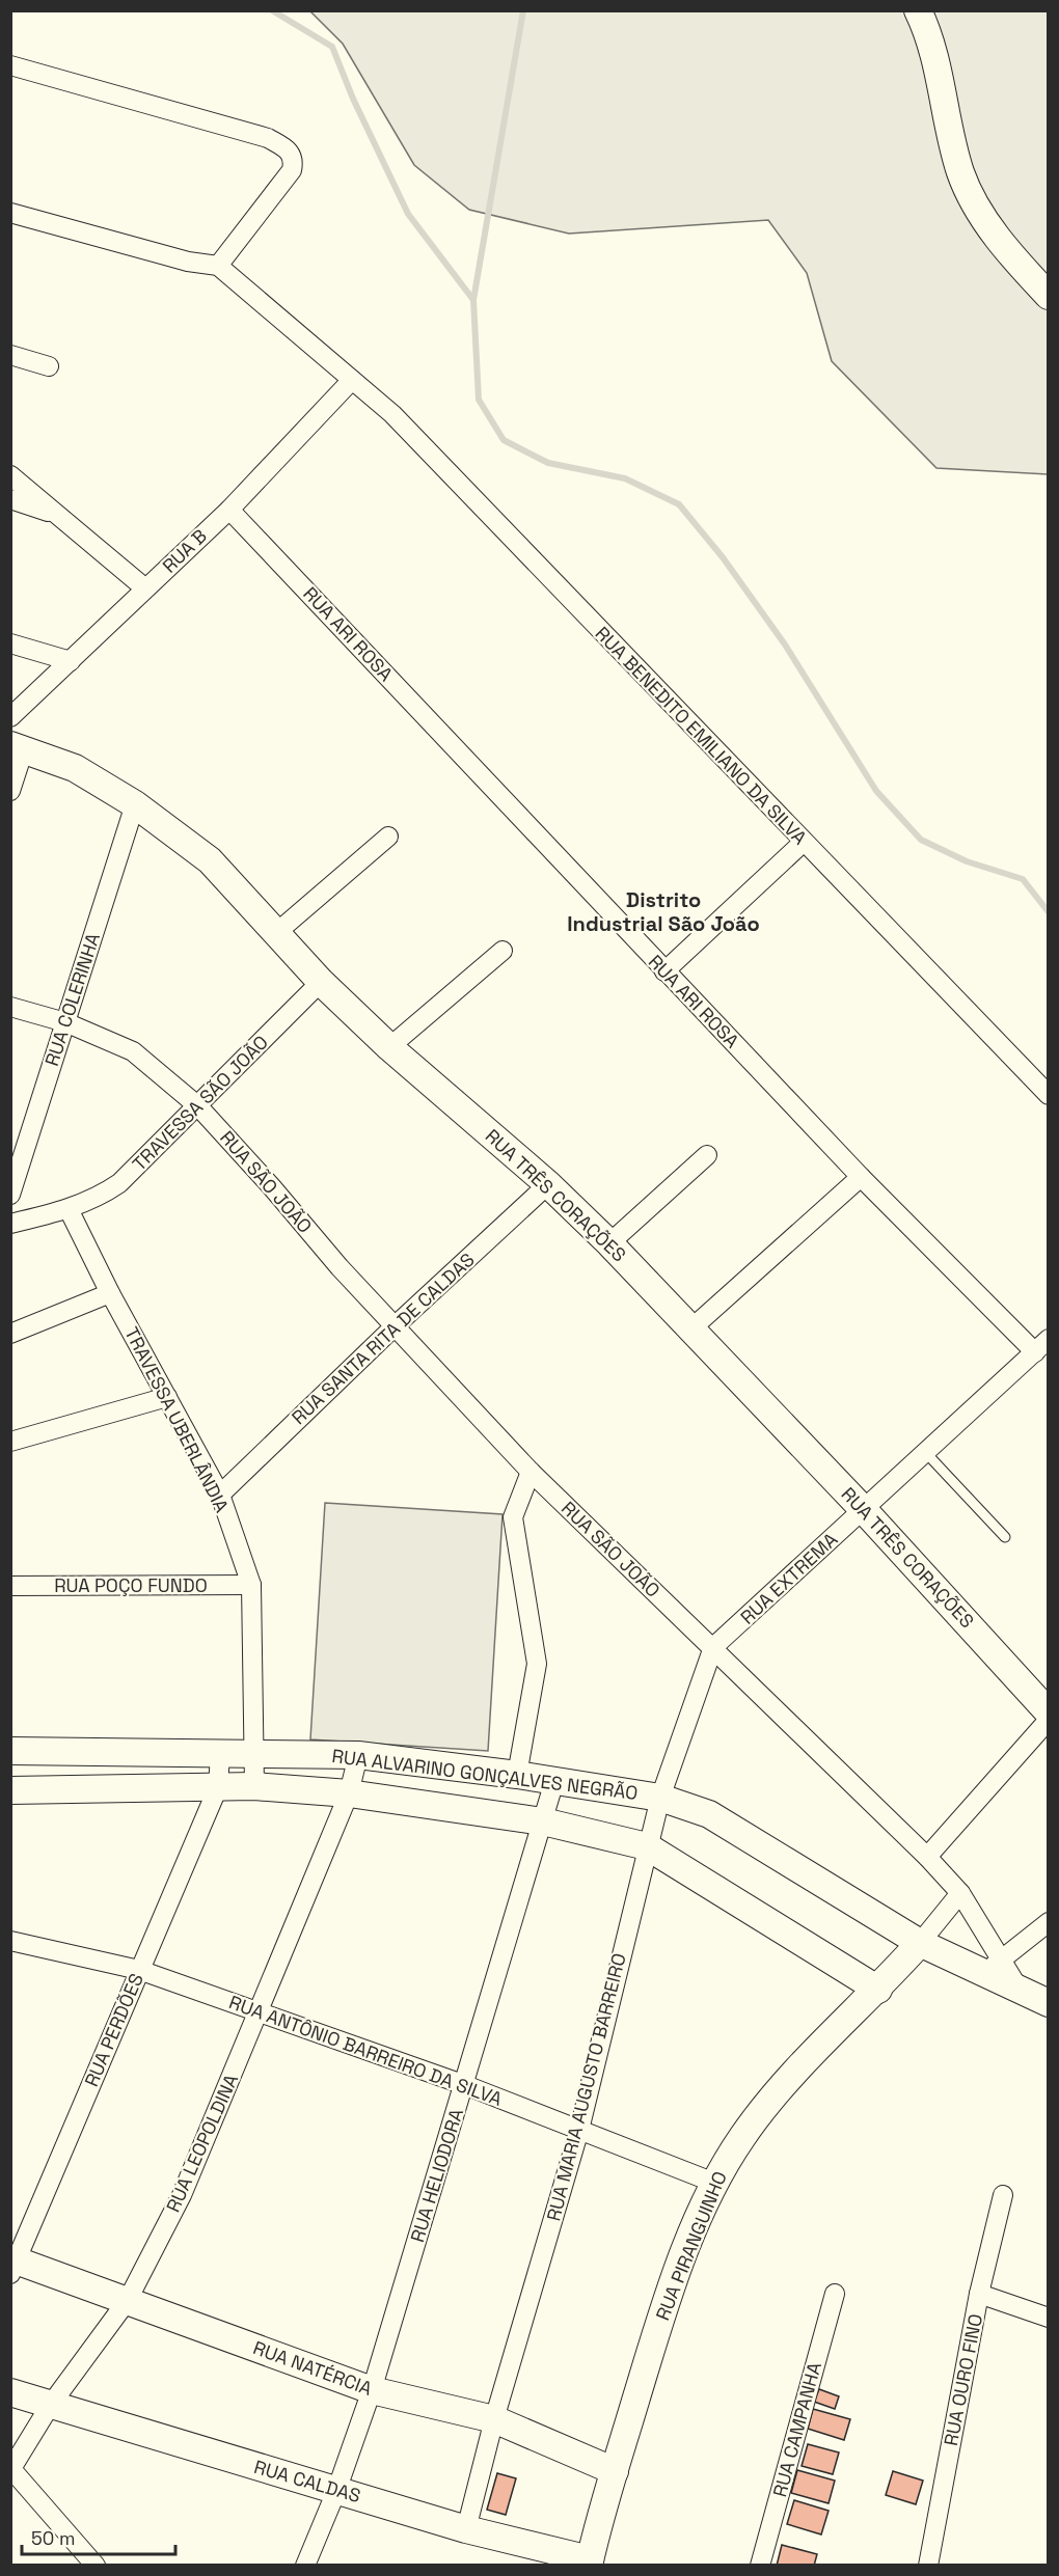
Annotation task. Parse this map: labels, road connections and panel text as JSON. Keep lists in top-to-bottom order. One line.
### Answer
{"streets":{"street":["RUA B","RUA ARI ROSA","RUA BENEDITO EMILIANO DA SILVA","RUA COLERINHA","TRAVESSA SÃO JOÃO","RUA SÃO JOÃO","RUA TRÊS CORAÇÕES","RUA SANTA RITA DE CALDAS","TRAVESSA UBERLÂNDIA","RUA EXTREMA","RUA POÇO FUNDO","RUA ALVARINO GONÇALVES NEGRÃO","RUA PERDÕES","RUA ANTÔNIO BARREIRO DA SILVA","RUA MARIA AUGUSTO BARREIRO","RUA LEOPOLDINA","RUA HELIODORA","RUA PIRANGUINHO","RUA NATÉRCIA","RUA OURO FINO","RUA CAMPANHA","RUA CALDAS"]},"crossings":[["RUA B","RUA ARI ROSA"],["RUA B","RUA BENEDITO EMILIANO DA SILVA"],["RUA ARI ROSA","RUA EXTREMA"],["RUA COLERINHA","RUA SÃO JOÃO"],["RUA COLERINHA","RUA TRÊS CORAÇÕES"],["TRAVESSA SÃO JOÃO","RUA SÃO JOÃO"],["TRAVESSA SÃO JOÃO","RUA TRÊS CORAÇÕES"],["TRAVESSA SÃO JOÃO","TRAVESSA UBERLÂNDIA"],["RUA SÃO JOÃO","RUA SANTA RITA DE CALDAS"],["RUA SÃO JOÃO","RUA EXTREMA"],["RUA SÃO JOÃO","RUA ALVARINO GONÇALVES NEGRÃO"],["RUA SÃO JOÃO","RUA MARIA AUGUSTO BARREIRO"],["RUA SÃO JOÃO","RUA PIRANGUINHO"],["RUA TRÊS CORAÇÕES","RUA SANTA RITA DE CALDAS"],["RUA TRÊS CORAÇÕES","RUA EXTREMA"],["RUA SANTA RITA DE CALDAS","TRAVESSA UBERLÂNDIA"],["TRAVESSA UBERLÂNDIA","RUA POÇO FUNDO"],["TRAVESSA UBERLÂNDIA","RUA ALVARINO GONÇALVES NEGRÃO"],["RUA EXTREMA","RUA MARIA AUGUSTO BARREIRO"],["RUA ALVARINO GONÇALVES NEGRÃO","RUA PERDÕES"],["RUA ALVARINO GONÇALVES NEGRÃO","RUA MARIA AUGUSTO BARREIRO"],["RUA ALVARINO GONÇALVES NEGRÃO","RUA LEOPOLDINA"],["RUA ALVARINO GONÇALVES NEGRÃO","RUA HELIODORA"],["RUA ALVARINO GONÇALVES NEGRÃO","RUA PIRANGUINHO"],["RUA PERDÕES","RUA ANTÔNIO BARREIRO DA SILVA"],["RUA PERDÕES","RUA NATÉRCIA"],["RUA ANTÔNIO BARREIRO DA SILVA","RUA MARIA AUGUSTO BARREIRO"],["RUA ANTÔNIO BARREIRO DA SILVA","RUA LEOPOLDINA"],["RUA ANTÔNIO BARREIRO DA SILVA","RUA HELIODORA"],["RUA ANTÔNIO BARREIRO DA SILVA","RUA PIRANGUINHO"],["RUA MARIA AUGUSTO BARREIRO","RUA NATÉRCIA"],["RUA MARIA AUGUSTO BARREIRO","RUA CALDAS"],["RUA LEOPOLDINA","RUA NATÉRCIA"],["RUA LEOPOLDINA","RUA CALDAS"],["RUA HELIODORA","RUA NATÉRCIA"],["RUA HELIODORA","RUA CALDAS"],["RUA PIRANGUINHO","RUA NATÉRCIA"],["RUA PIRANGUINHO","RUA CALDAS"]],"districts":["Distrito Industrial São João"],"scale_bar":"50 m"}
